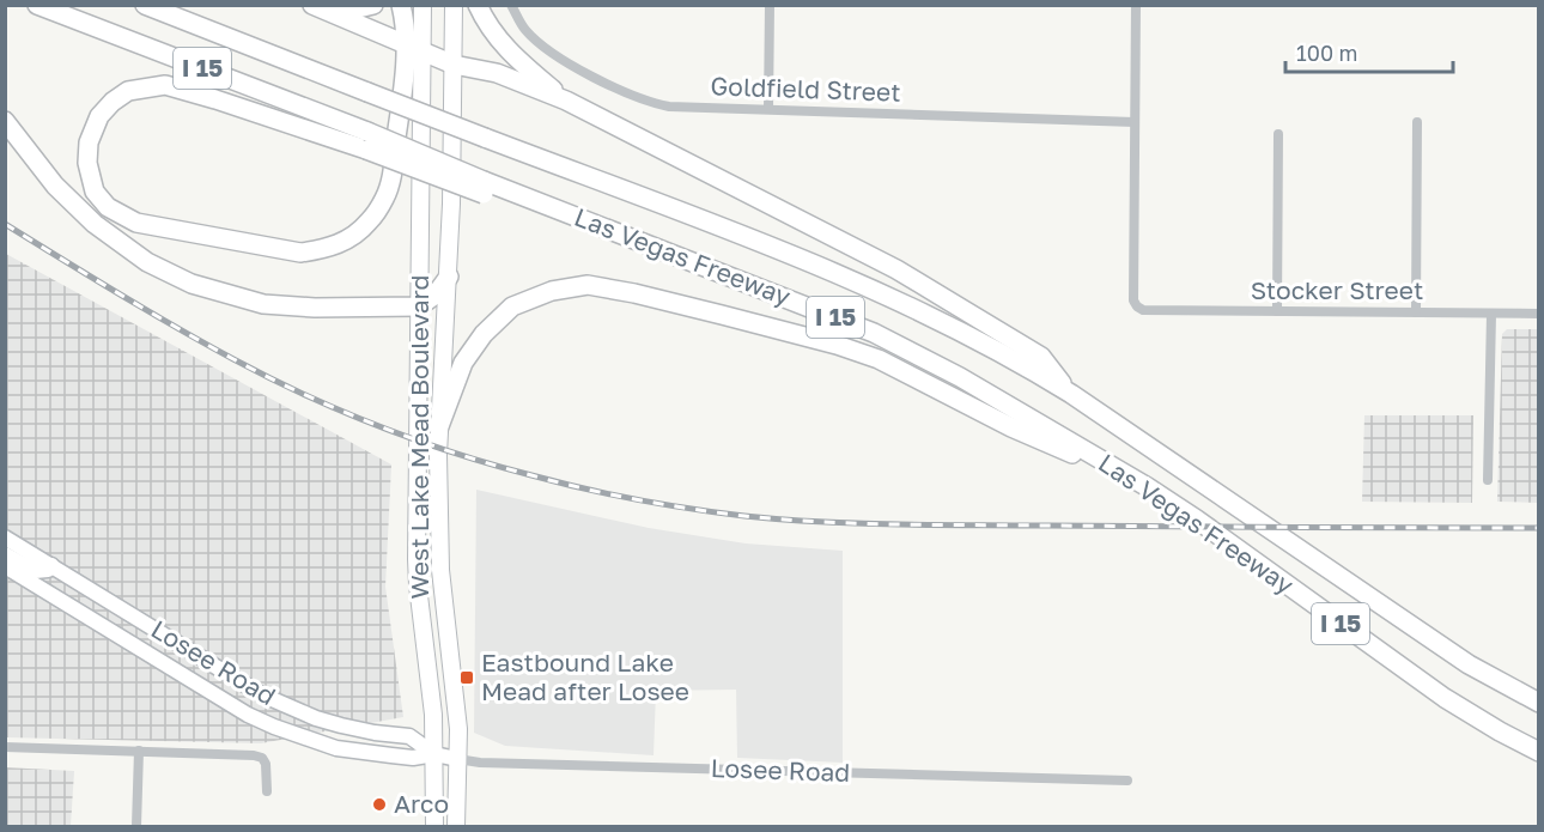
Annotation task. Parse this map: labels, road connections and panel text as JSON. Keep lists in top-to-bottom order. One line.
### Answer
{"streets":{"highway":["I 15","Las Vegas Freeway"],"main road":["West Lake Mead Boulevard","Losee Road"],"street":["Goldfield Street","Stocker Street"]},"crossings":[["Goldfield Street","Stocker Street"],["West Lake Mead Boulevard","Losee Road"]],"places":{"transit":["Eastbound Lake Mead after Losee"],"other":["Arco"]},"scale_bar":"100 m"}
